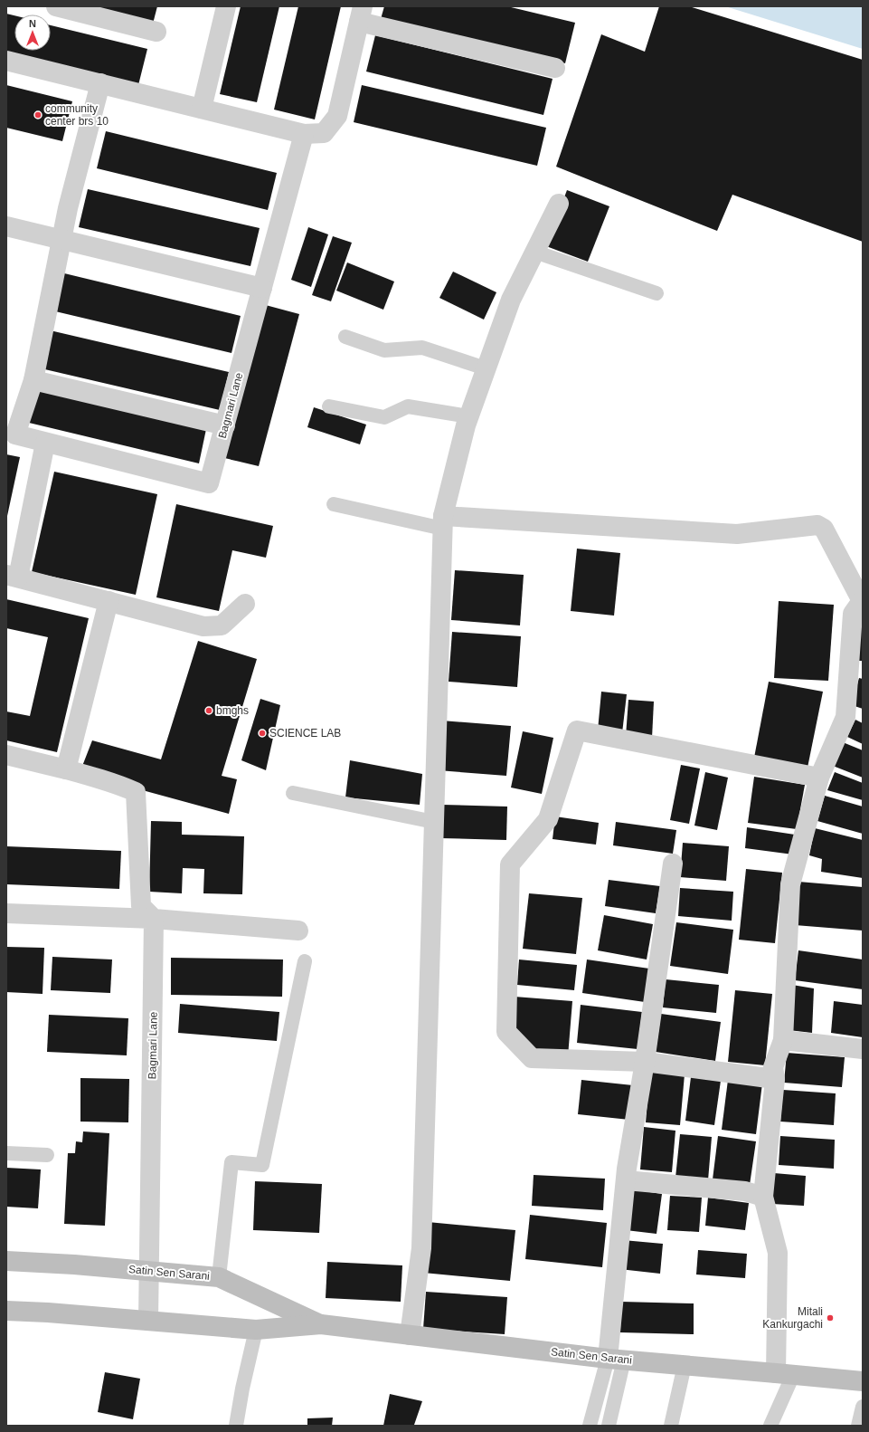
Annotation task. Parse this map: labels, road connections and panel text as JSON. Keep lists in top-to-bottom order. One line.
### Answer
{"streets":{"main road":["Satin Sen Sarani"],"street":["Bagmari Lane"]},"crossings":[["Bagmari Lane","Satin Sen Sarani"]],"places":["community center brs 10","bmghs","SCIENCE LAB","Mitali Kankurgachi"],"north":"top"}
